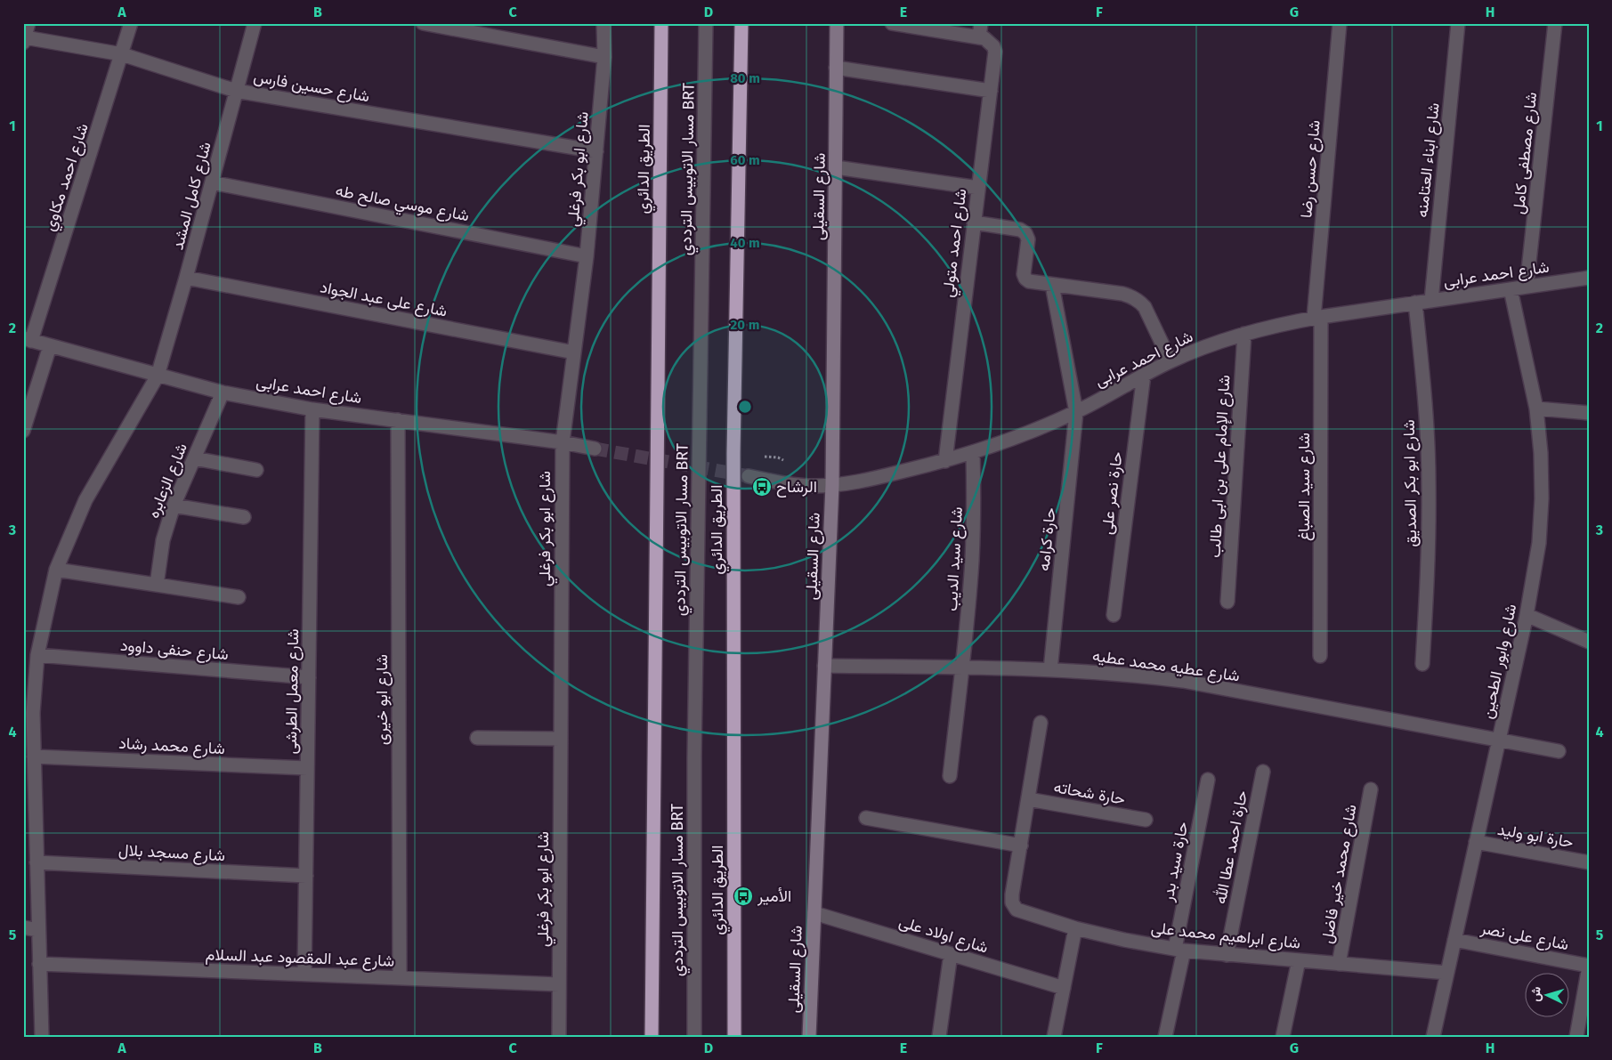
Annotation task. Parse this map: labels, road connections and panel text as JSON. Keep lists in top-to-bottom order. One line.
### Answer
{"streets":{"highway":["الطريق الدائري"],"street":["شارع حسين فارس","شارع مصطفى كامل","شارع ابناء العتامنه","شارع ابو بكر فرغلي","مسار الاتوبيس الترددي BRT","شارع حسن رضا","شارع احمد مكاوي","شارع كامل المشد","شارع السقيلى","شارع موسي صالح طه","شارع احمد متولي","شارع احمد عرابى","شارع على عبد الجواد","شارع الإمام على بن ابى طالب","شارع الزعابره","شارع ابو بكر الصديق","شارع سيد الصباغ","حارة نصر على","حارة كرامه","شارع سيد الديب","شارع حنفى داوود","شارع وابور الطحين","شارع عطيه محمد عطيه","شارع معمل الطرشى","شارع ابو خيرى","شارع محمد رشاد","حارة شحاته","حارة ابو وليد","حارة احمد عطا الله","شارع مسجد بلال","حارة سيد بدر","شارع محمد خير فاضل","شارع اولاد على","شارع ابراهيم محمد على","شارع على نصر","شارع عبد المقصود عبد السلام"]},"crossings":[["شارع حسين فارس","شارع ابو بكر فرغلي"],["شارع حسين فارس","شارع احمد مكاوي"],["شارع حسين فارس","شارع كامل المشد"],["شارع مصطفى كامل","شارع احمد عرابى"],["شارع ابناء العتامنه","شارع احمد عرابى"],["شارع ابو بكر فرغلي","شارع موسي صالح طه"],["شارع ابو بكر فرغلي","شارع احمد عرابى"],["شارع ابو بكر فرغلي","شارع على عبد الجواد"],["شارع ابو بكر فرغلي","شارع عبد المقصود عبد السلام"],["شارع حسن رضا","شارع احمد عرابى"],["شارع حسن رضا","شارع سيد الصباغ"],["شارع احمد مكاوي","شارع احمد عرابى"],["شارع كامل المشد","شارع موسي صالح طه"],["شارع كامل المشد","شارع احمد عرابى"],["شارع كامل المشد","شارع على عبد الجواد"],["شارع كامل المشد","شارع حنفى داوود"],["شارع كامل المشد","شارع محمد رشاد"],["شارع كامل المشد","شارع مسجد بلال"],["شارع كامل المشد","شارع عبد المقصود عبد السلام"],["شارع السقيلى","شارع احمد عرابى"],["شارع السقيلى","شارع عطيه محمد عطيه"],["شارع السقيلى","شارع اولاد على"],["شارع احمد متولي","شارع احمد عرابى"],["شارع احمد عرابى","شارع الإمام على بن ابى طالب"],["شارع احمد عرابى","شارع الزعابره"],["شارع احمد عرابى","شارع ابو بكر الصديق"],["شارع احمد عرابى","شارع سيد الصباغ"],["شارع احمد عرابى","حارة نصر على"],["شارع احمد عرابى","حارة كرامه"],["شارع احمد عرابى","شارع سيد الديب"],["شارع احمد عرابى","شارع وابور الطحين"],["شارع احمد عرابى","شارع معمل الطرشى"],["شارع احمد عرابى","شارع ابو خيرى"],["حارة كرامه","شارع عطيه محمد عطيه"],["شارع سيد الديب","شارع عطيه محمد عطيه"],["شارع حنفى داوود","شارع معمل الطرشى"],["شارع وابور الطحين","شارع عطيه محمد عطيه"],["شارع وابور الطحين","حارة ابو وليد"],["شارع وابور الطحين","شارع ابراهيم محمد على"],["شارع وابور الطحين","شارع على نصر"],["شارع معمل الطرشى","شارع محمد رشاد"],["شارع معمل الطرشى","شارع مسجد بلال"],["شارع معمل الطرشى","شارع عبد المقصود عبد السلام"],["شارع ابو خيرى","شارع عبد المقصود عبد السلام"],["حارة احمد عطا الله","شارع ابراهيم محمد على"],["حارة سيد بدر","شارع ابراهيم محمد على"],["شارع محمد خير فاضل","شارع ابراهيم محمد على"]],"places":{"bus stop":["الرشاح","الأمير"]},"north":"left","grid":{"columns":["A","B","C","D","E","F","G","H"],"rows":["1","2","3","4","5"]},"rings":["80 m","60 m","40 m","20 m"]}
